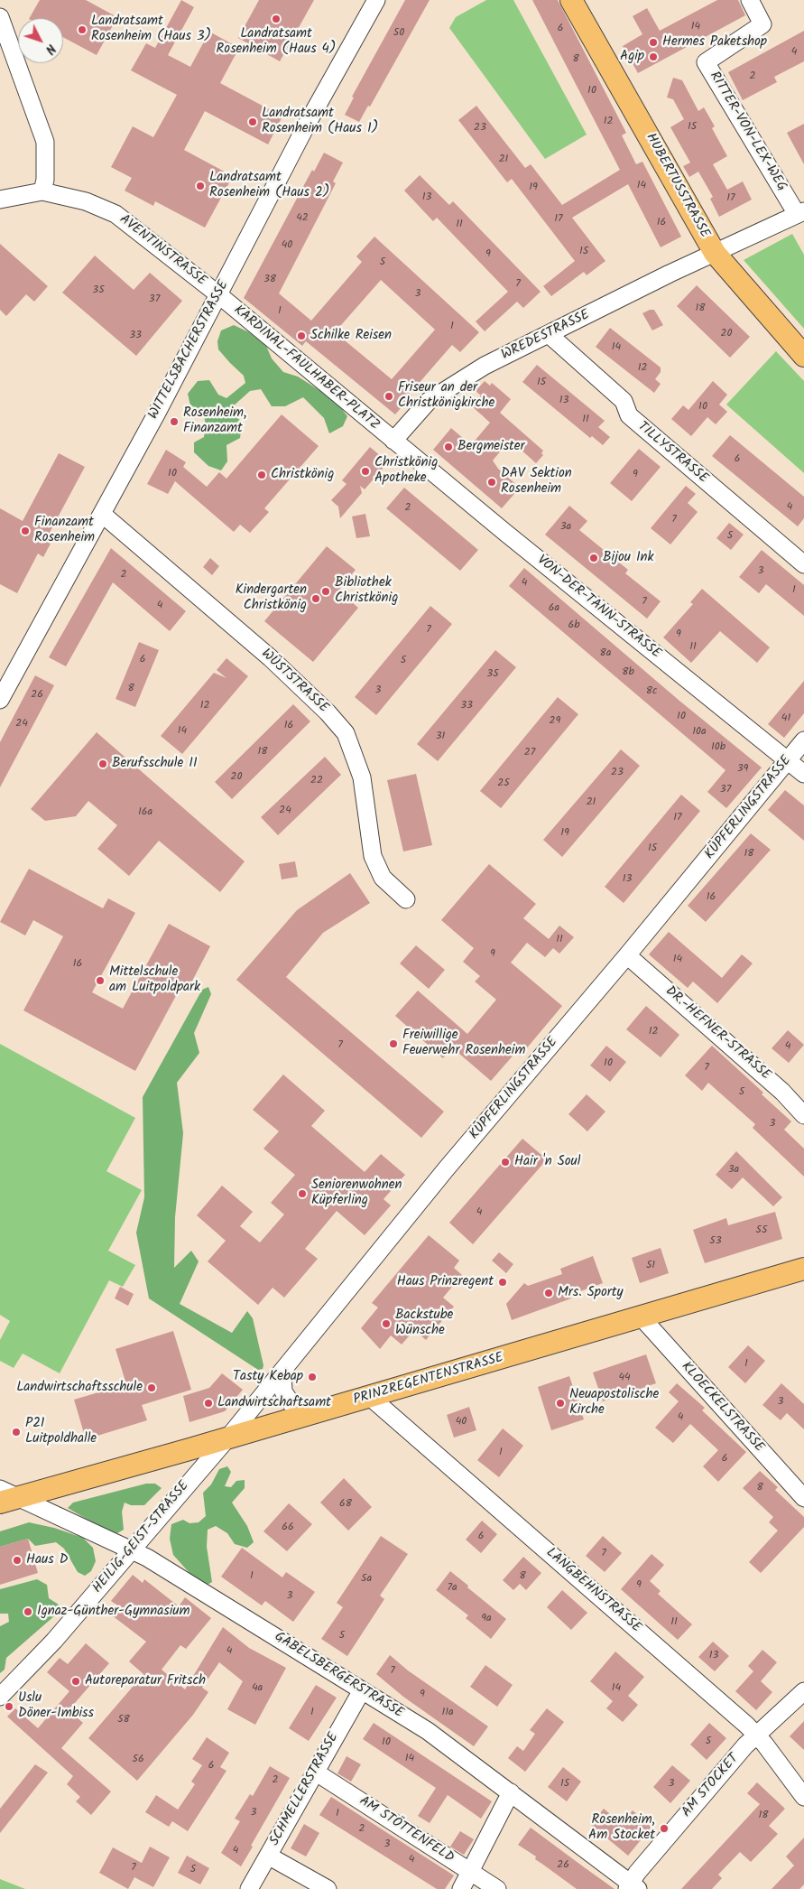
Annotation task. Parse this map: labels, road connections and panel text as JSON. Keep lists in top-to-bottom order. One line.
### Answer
{"streets":{"main road":["HUBERTUSSTRASSE","PRINZREGENTENSTRASSE"],"street":["RITTER-VON-LEX-WEG","AVENTINSTRASSE","WREDESTRASSE","WITTELSBACHERSTRASSE","KARDINAL-FAULHABER-PLATZ","TILLYSTRASSE","VON-DER-TANN-STRASSE","WÜSTSTRASSE","KÜPFERLINGSTRASSE","DR.-HEFNER-STRASSE","KLOECKELSTRASSE","HEILIG-GEIST-STRASSE","LANGBEHNSTRASSE","GABELSBERGERSTRASSE","AM STOCKET","SCHMELLERSTRASSE","AM STÖTTENFELD"]},"crossings":[["RITTER-VON-LEX-WEG","WREDESTRASSE"],["HUBERTUSSTRASSE","WREDESTRASSE"],["AVENTINSTRASSE","WITTELSBACHERSTRASSE"],["AVENTINSTRASSE","KARDINAL-FAULHABER-PLATZ"],["WREDESTRASSE","KARDINAL-FAULHABER-PLATZ"],["WREDESTRASSE","TILLYSTRASSE"],["WREDESTRASSE","VON-DER-TANN-STRASSE"],["WITTELSBACHERSTRASSE","KARDINAL-FAULHABER-PLATZ"],["WITTELSBACHERSTRASSE","WÜSTSTRASSE"],["KARDINAL-FAULHABER-PLATZ","VON-DER-TANN-STRASSE"],["VON-DER-TANN-STRASSE","KÜPFERLINGSTRASSE"],["KÜPFERLINGSTRASSE","DR.-HEFNER-STRASSE"],["KÜPFERLINGSTRASSE","PRINZREGENTENSTRASSE"],["KÜPFERLINGSTRASSE","HEILIG-GEIST-STRASSE"],["PRINZREGENTENSTRASSE","KLOECKELSTRASSE"],["PRINZREGENTENSTRASSE","HEILIG-GEIST-STRASSE"],["PRINZREGENTENSTRASSE","LANGBEHNSTRASSE"],["PRINZREGENTENSTRASSE","GABELSBERGERSTRASSE"],["HEILIG-GEIST-STRASSE","GABELSBERGERSTRASSE"],["LANGBEHNSTRASSE","AM STOCKET"],["GABELSBERGERSTRASSE","AM STOCKET"],["GABELSBERGERSTRASSE","SCHMELLERSTRASSE"],["SCHMELLERSTRASSE","AM STÖTTENFELD"]],"places":["Landratsamt Rosenheim (Haus 4)","Landratsamt Rosenheim (Haus 3)","Hermes Paketshop","Agip","Landratsamt Rosenheim (Haus 1)","Landratsamt Rosenheim (Haus 2)","Schilke Reisen","Friseur an der Christkönigkirche","Rosenheim, Finanzamt","Bergmeister","Christkönig Apotheke","Christkönig","DAV Sektion Rosenheim","Finanzamt Rosenheim","Bijou Ink","Bibliothek Christkönig","Kindergarten Christkönig","Berufsschule II","Mittelschule am Luitpoldpark","Freiwillige Feuerwehr Rosenheim","Hair 'n Soul","Seniorenwohnen Küpferling","Haus Prinzregent","Mrs. Sporty","Backstube Wünsche","Tasty Kebap","Landwirtschaftsschule","Landwirtschaftsamt","Neuapostolische Kirche","P21 Luitpoldhalle","Haus D","Ignaz-Günther-Gymnasium","Autoreparatur Fritsch","Uslu Döner-Imbiss","Rosenheim, Am Stocket"],"house_numbers":["14","6","50","4","8","2","10","12","15","23","21","14","19","13","17","42","17","16","11","40","15","9","5","38","7","35","3","37","18","1","1","20","33","14","12","15","13","10","11","6","10","9","4","2","7","3a","5","3","2","4","1","7","4","6a","6b","7","9","11","8a","6","5","8b","35","8","3","8c","26","12","33","10","41","29","24","16","14","10a","31","10b","18","27","39","23","20","22","25","37","21","24","16a","17","19","15","18","13","16","11","9","14","16","12","7","4","10","7","5","3","3a","4","55","53","51","1","44","3","4","40","1","6","8","68","66","6","7","1","8","5a","9","7a","3","9a","11","5","4","13","7","4a","14","9","1","11a","58","5","10","14","56","6","2","15","3","3","1","18","2","3","4","4","26","7","5"],"north":"bottom right"}
